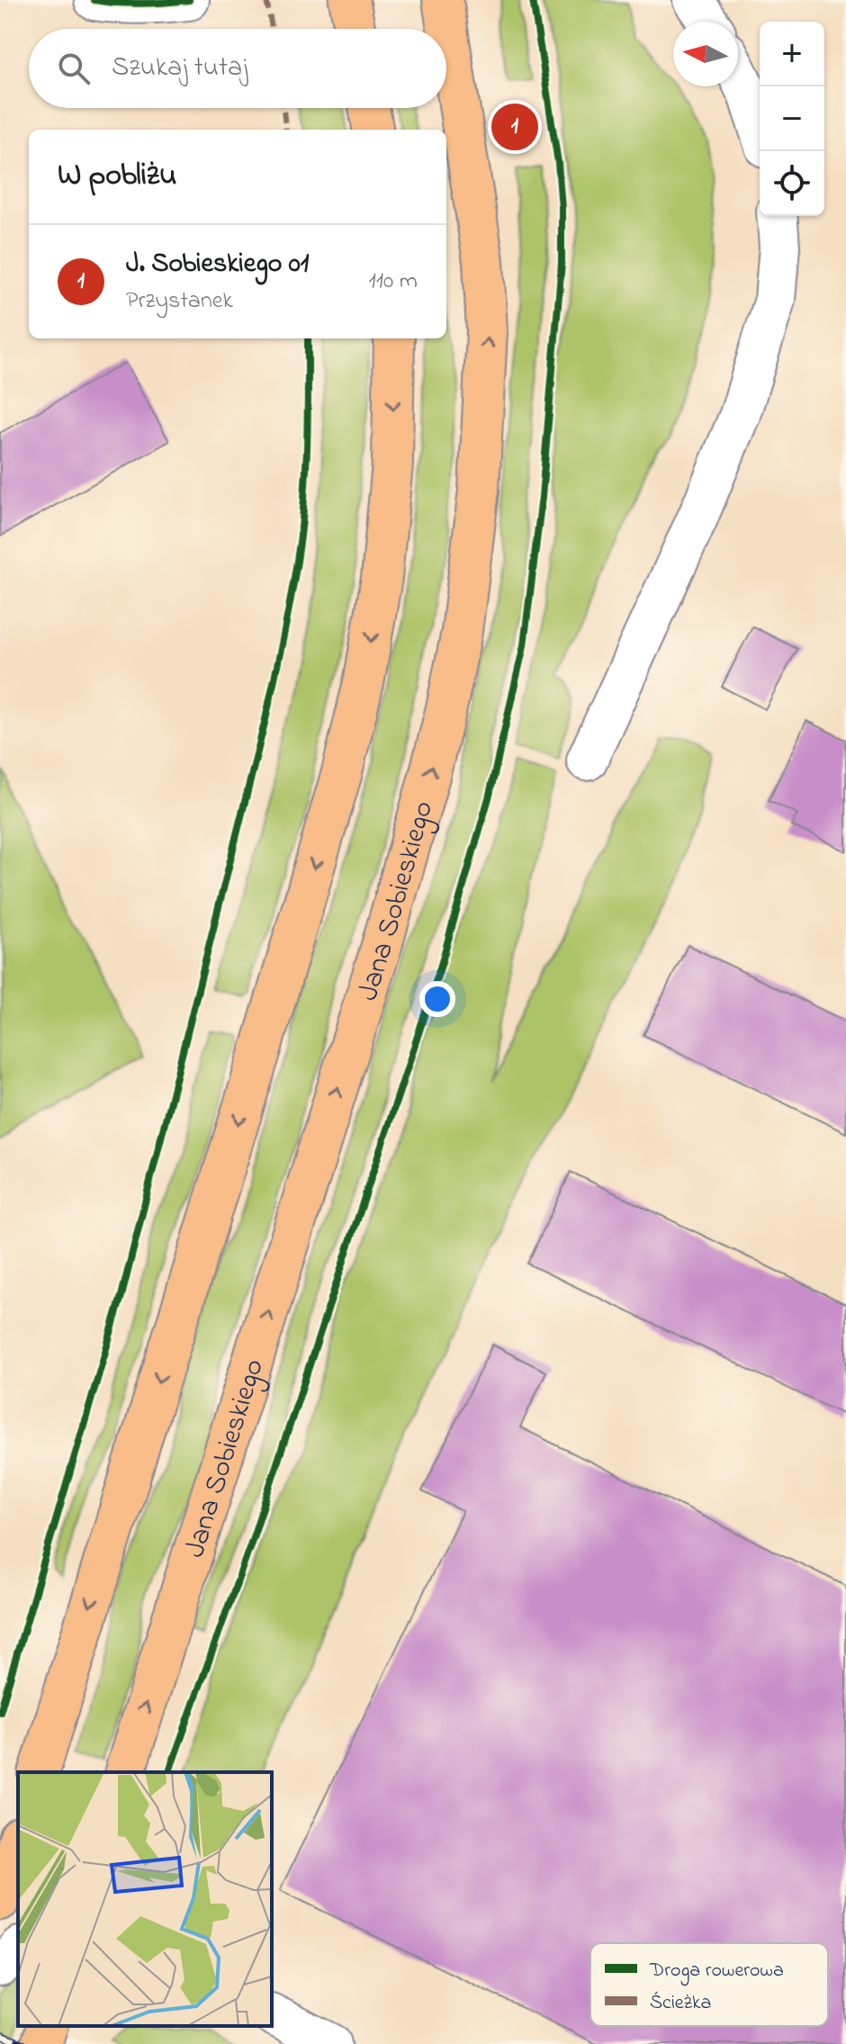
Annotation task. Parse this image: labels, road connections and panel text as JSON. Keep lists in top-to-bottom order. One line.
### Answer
{"streets":{"main road":["Jana Sobieskiego"]},"legend":["Droga rowerowa","Ścieżka"],"north":"left","page":{"map_buttons":["+","−"],"search":"Szukaj tutaj","pins":"1","heading":"W pobliżu","list":[{"mark":"1","name":"J. Sobieskiego 01","note":"Przystanek","value":"110 m"}]}}
